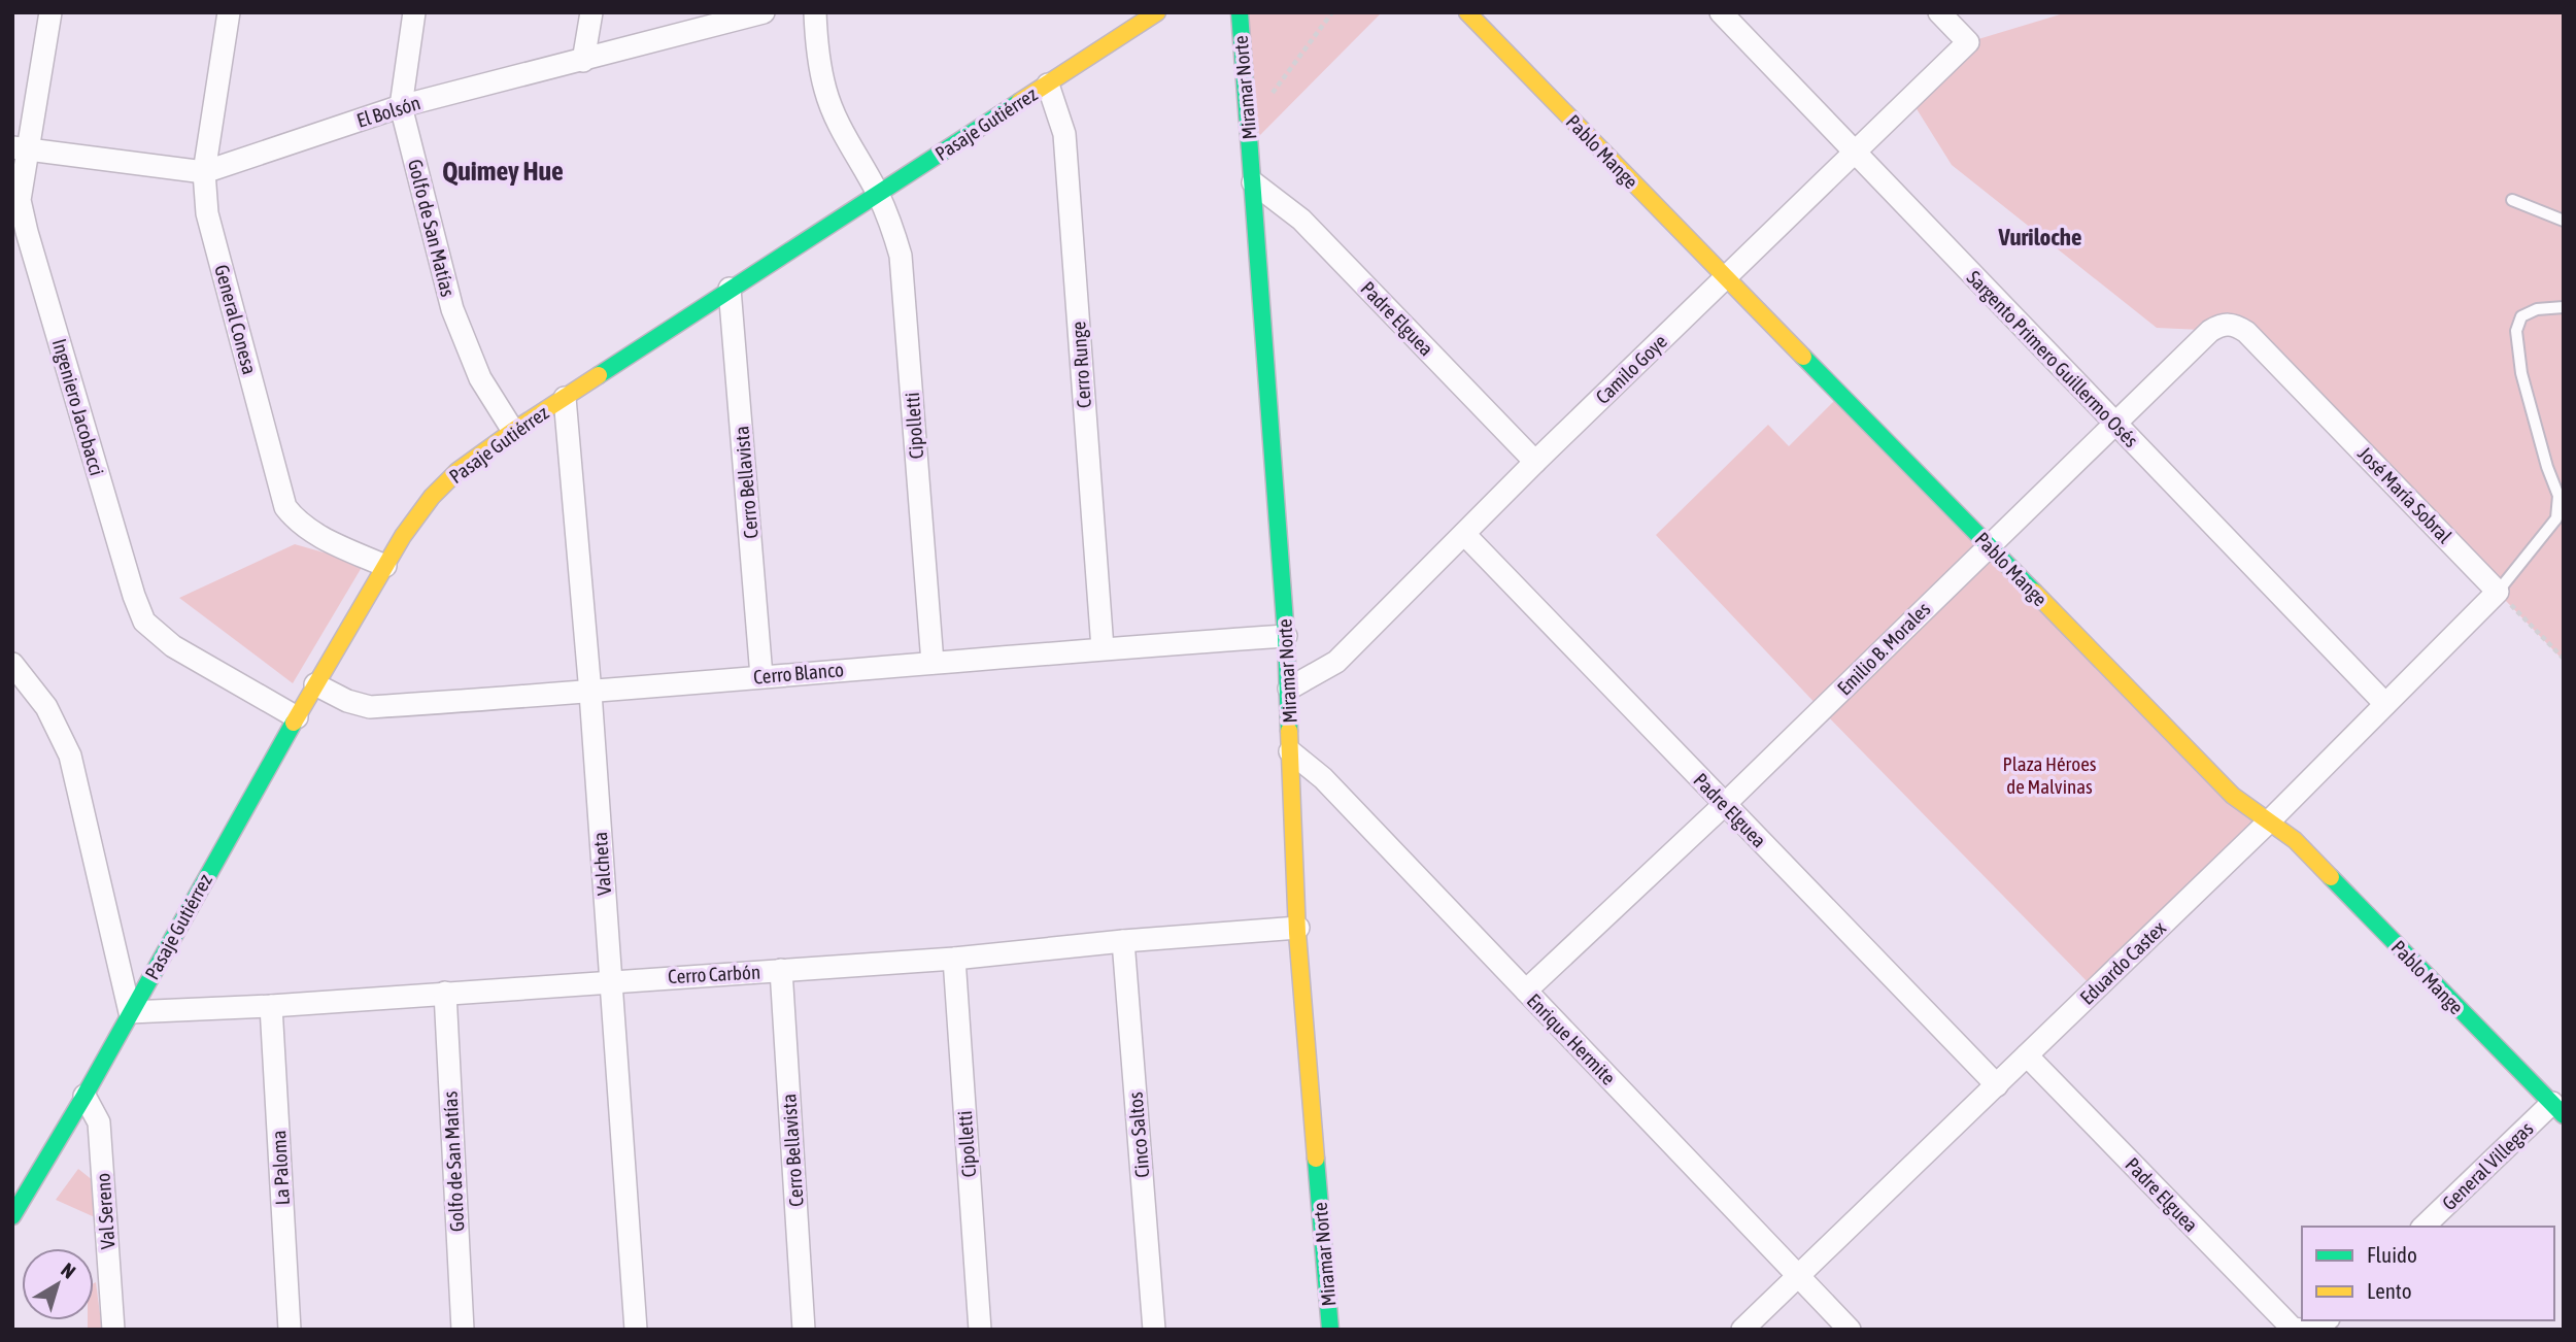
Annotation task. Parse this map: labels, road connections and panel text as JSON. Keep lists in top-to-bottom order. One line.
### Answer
{"streets":{"street":["Miramar Norte","El Bolsón","Pasaje Gutiérrez","Pablo Mange","Golfo de San Matías","Padre Elguea","General Conesa","Sargento Primero Guillermo Osés","Cerro Runge","Camilo Goye","Ingeniero Jacobacci","Cipolletti","Cerro Bellavista","José María Sobral","Emilio B. Morales","Cerro Blanco","Valcheta","Eduardo Castex","Cerro Carbón","Enrique Hermite","Cinco Saltos","General Villegas","La Paloma","Val Sereno"]},"crossings":[["Miramar Norte","Padre Elguea"],["Miramar Norte","Camilo Goye"],["Miramar Norte","Cerro Blanco"],["Miramar Norte","Cerro Carbón"],["Miramar Norte","Enrique Hermite"],["El Bolsón","Golfo de San Matías"],["El Bolsón","General Conesa"],["El Bolsón","Ingeniero Jacobacci"],["Pasaje Gutiérrez","Golfo de San Matías"],["Pasaje Gutiérrez","General Conesa"],["Pasaje Gutiérrez","Cerro Runge"],["Pasaje Gutiérrez","Ingeniero Jacobacci"],["Pasaje Gutiérrez","Cipolletti"],["Pasaje Gutiérrez","Cerro Bellavista"],["Pasaje Gutiérrez","Cerro Blanco"],["Pasaje Gutiérrez","Valcheta"],["Pasaje Gutiérrez","Cerro Carbón"],["Pasaje Gutiérrez","Val Sereno"],["Pablo Mange","Camilo Goye"],["Pablo Mange","Emilio B. Morales"],["Pablo Mange","Eduardo Castex"],["Pablo Mange","General Villegas"],["Golfo de San Matías","Cerro Carbón"],["Padre Elguea","Camilo Goye"],["Padre Elguea","Emilio B. Morales"],["Padre Elguea","Eduardo Castex"],["Sargento Primero Guillermo Osés","Camilo Goye"],["Sargento Primero Guillermo Osés","Emilio B. Morales"],["Sargento Primero Guillermo Osés","Eduardo Castex"],["Cerro Runge","Cerro Blanco"],["Cipolletti","Cerro Blanco"],["Cipolletti","Cerro Carbón"],["Cerro Bellavista","Cerro Blanco"],["Cerro Bellavista","Cerro Carbón"],["José María Sobral","Emilio B. Morales"],["José María Sobral","Eduardo Castex"],["Emilio B. Morales","Enrique Hermite"],["Cerro Blanco","Valcheta"],["Valcheta","Cerro Carbón"],["Eduardo Castex","Enrique Hermite"],["Cerro Carbón","Cinco Saltos"],["Cerro Carbón","La Paloma"]],"districts":["Quimey Hue","Vuriloche"],"parks":["Plaza Héroes de Malvinas"],"legend":["Fluido","Lento"],"north":"top right"}
